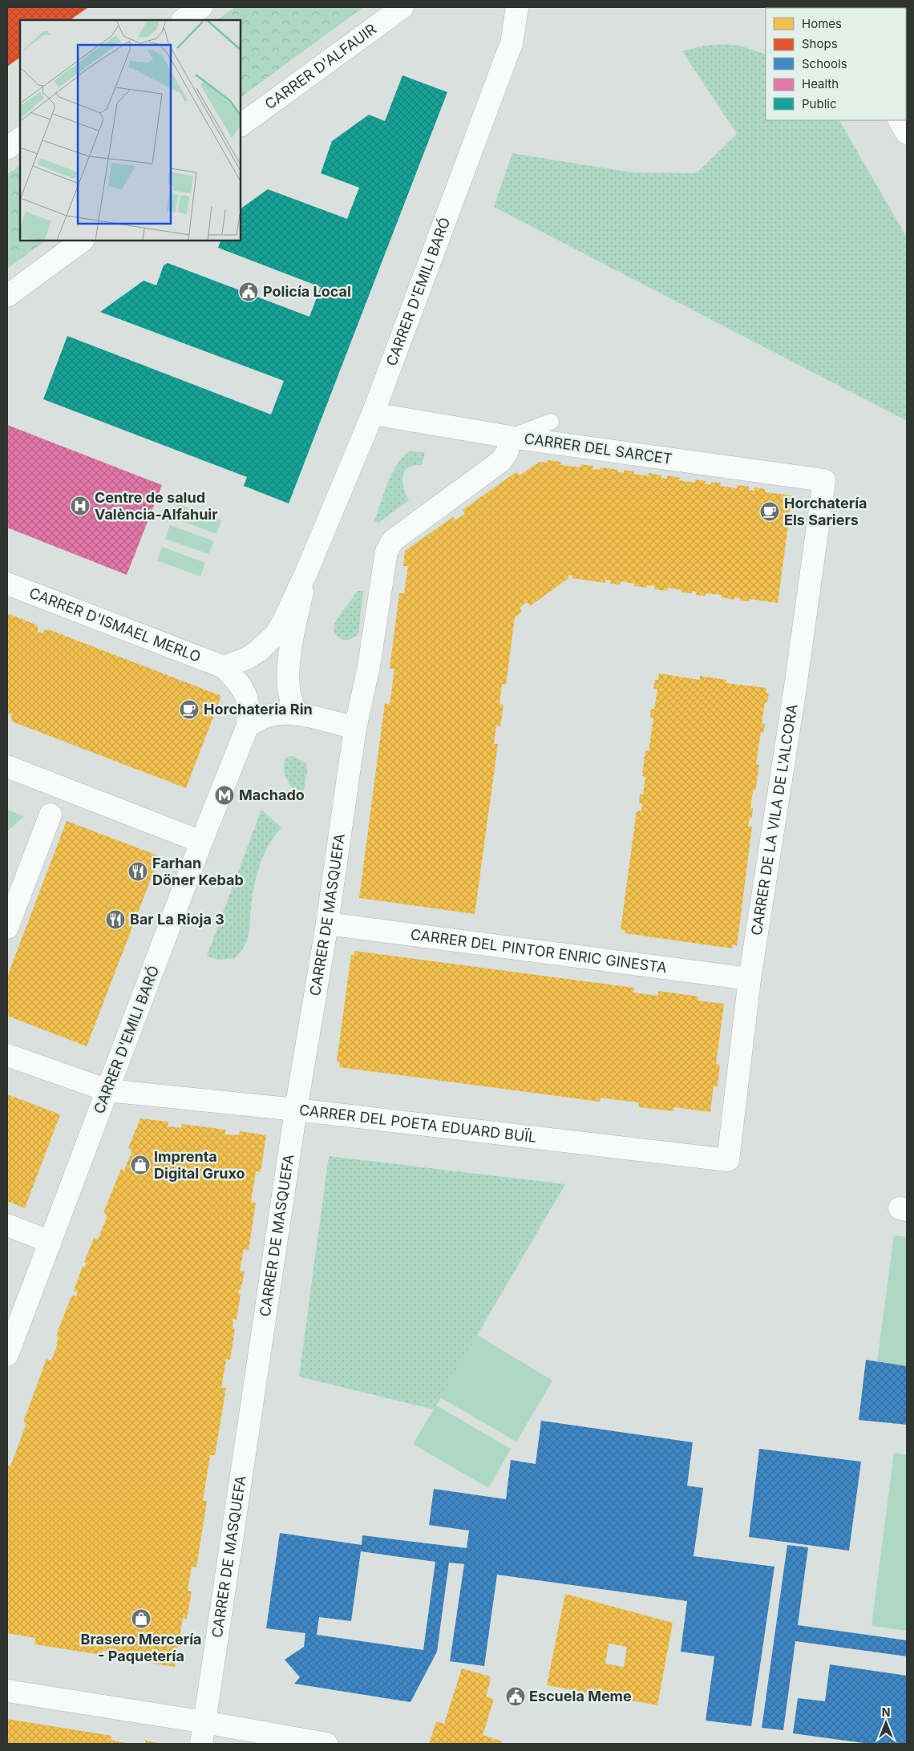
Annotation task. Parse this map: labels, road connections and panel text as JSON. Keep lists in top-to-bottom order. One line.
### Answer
{"streets":{"street":["CARRER D'ALFAUIR","CARRER D'EMILI BARÓ","CARRER DEL SARCET","CARRER D'ISMAEL MERLO","CARRER DE LA VILA DE L'ALCORA","CARRER DE MASQUEFA","CARRER DEL PINTOR ENRIC GINESTA","CARRER DEL POETA EDUARD BUÏL"]},"crossings":[["CARRER D'EMILI BARÓ","CARRER DEL SARCET"],["CARRER D'EMILI BARÓ","CARRER D'ISMAEL MERLO"],["CARRER D'EMILI BARÓ","CARRER DEL POETA EDUARD BUÏL"],["CARRER DEL SARCET","CARRER DE LA VILA DE L'ALCORA"],["CARRER DEL SARCET","CARRER DE MASQUEFA"],["CARRER DE LA VILA DE L'ALCORA","CARRER DEL PINTOR ENRIC GINESTA"],["CARRER DE LA VILA DE L'ALCORA","CARRER DEL POETA EDUARD BUÏL"],["CARRER DE MASQUEFA","CARRER DEL PINTOR ENRIC GINESTA"],["CARRER DE MASQUEFA","CARRER DEL POETA EDUARD BUÏL"]],"places":{"public building":["Policía Local","Escuela Meme"],"hospital":["Centre de salud València-Alfahuir"],"cafe":["Horchatería Els Sariers","Horchateria Rin"],"metro station":["Machado"],"restaurant":["Farhan Döner Kebab","Bar La Rioja 3"],"shop":["Imprenta Digital Gruxo","Brasero Mercería - Paquetería"]},"legend":["Homes","Shops","Schools","Health","Public"],"north":"top"}
